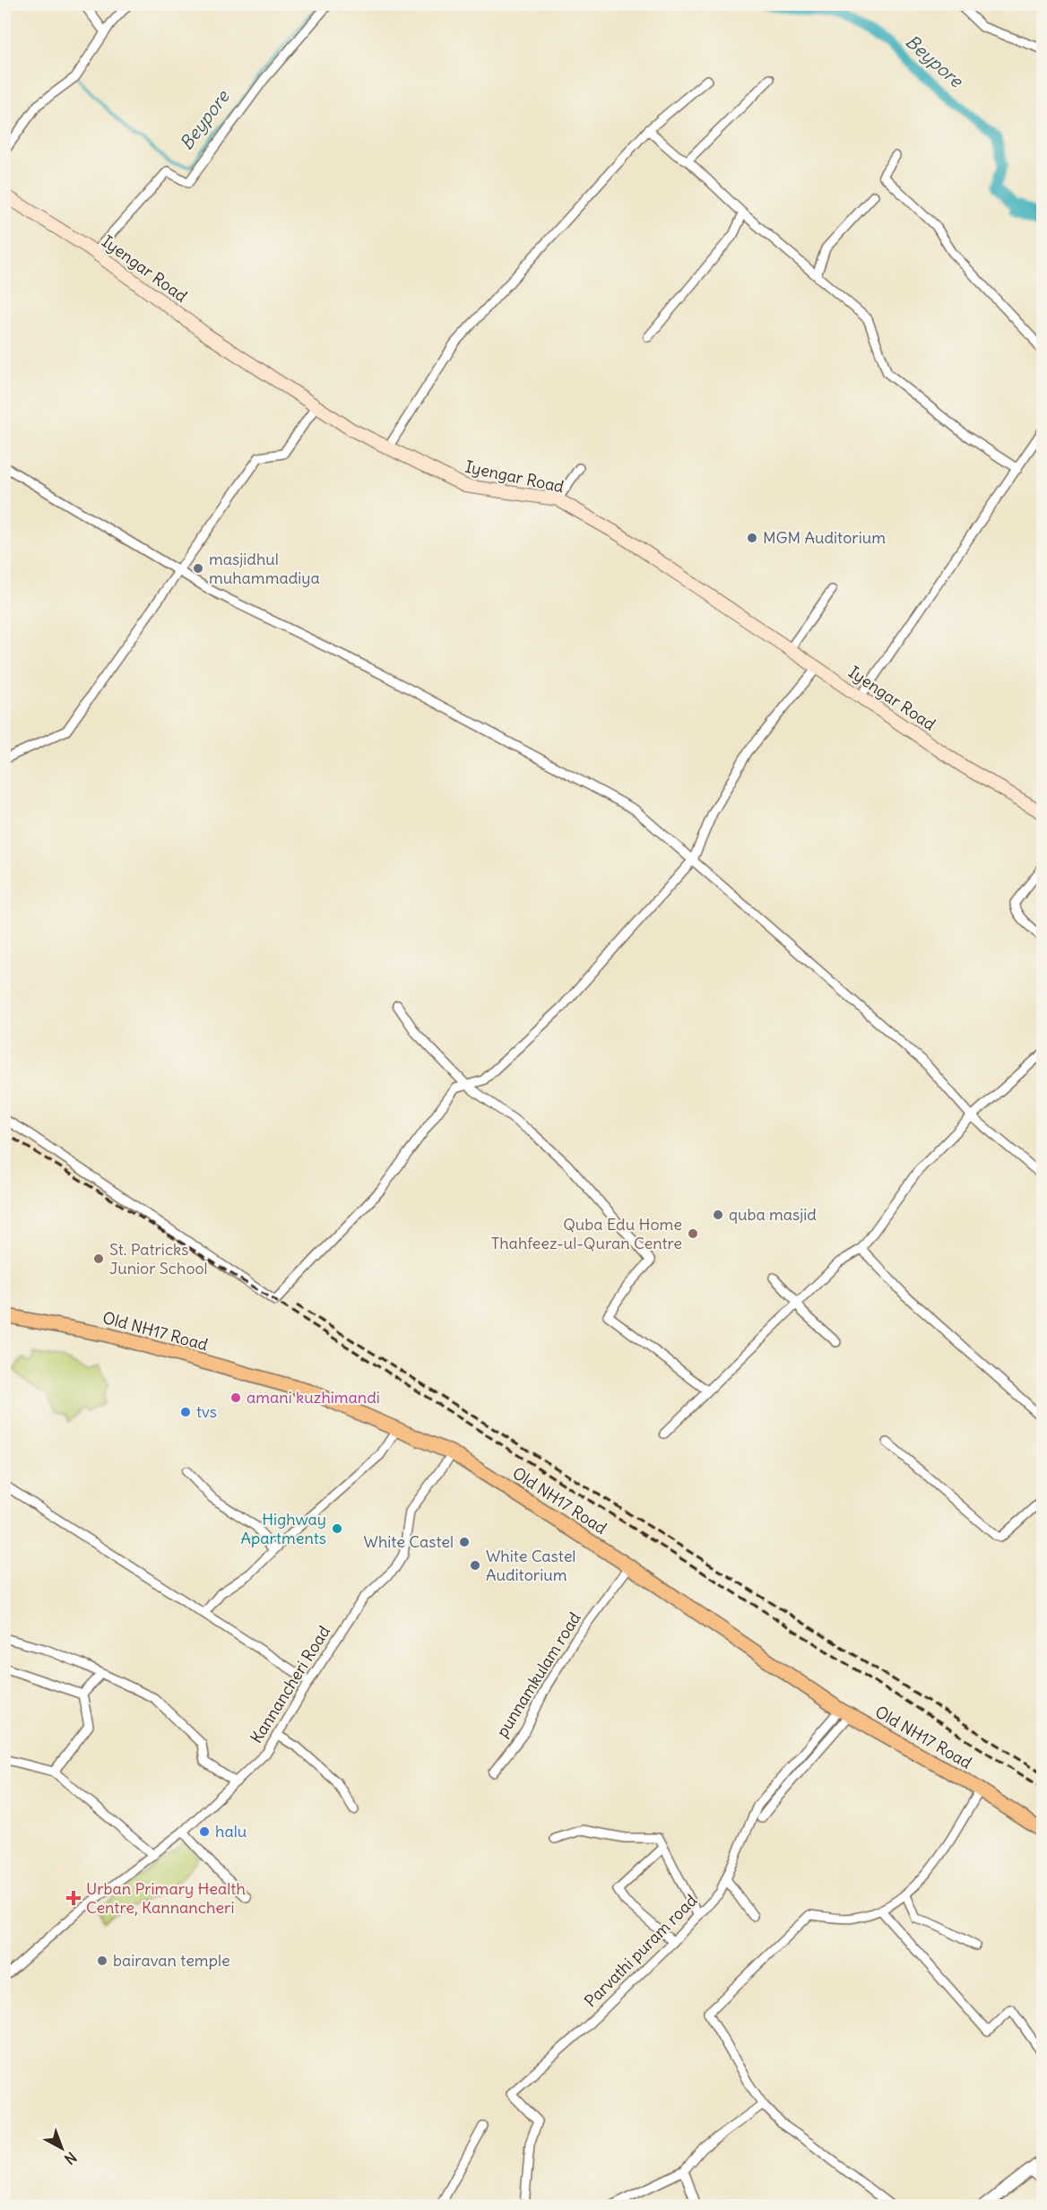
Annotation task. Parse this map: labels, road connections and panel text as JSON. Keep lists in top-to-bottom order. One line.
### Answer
{"streets":{"main road":["Iyengar Road","Old NH17 Road"],"street":["punnamkulam road","Kannancheri Road","Parvathi puram road"]},"crossings":[["Old NH17 Road","punnamkulam road"],["Old NH17 Road","Kannancheri Road"],["Old NH17 Road","Parvathi puram road"]],"water":["Beypore"],"places":{"other":["MGM Auditorium","masjidhul muhammadiya","quba masjid","Quba Edu Home Thahfeez-ul-Quran Centre","St. Patricks Junior School","amani kuzhimandi","tvs","Highway Apartments","White Castel","White Castel Auditorium","halu","bairavan temple"],"health":["Urban Primary Health Centre, Kannancheri"]},"north":"bottom right"}
